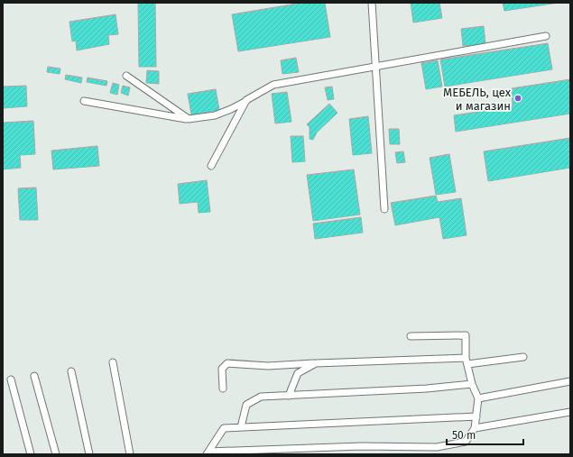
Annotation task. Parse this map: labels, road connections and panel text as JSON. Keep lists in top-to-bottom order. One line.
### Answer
{"places":["МЕБЕЛЬ, цех и магазин"],"scale_bar":"50 m"}
